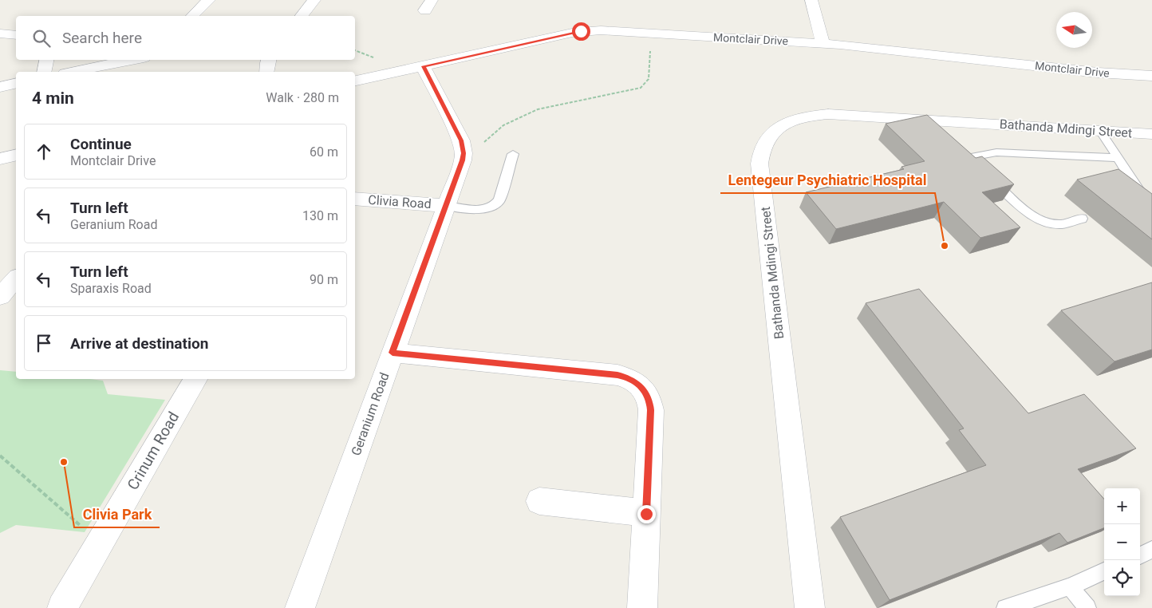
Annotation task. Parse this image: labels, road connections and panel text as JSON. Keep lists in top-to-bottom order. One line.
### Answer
{"streets":{"street":["Montclair Drive","Bathanda Mdingi Street","Clivia Road","Geranium Road","Crinum Road"]},"crossings":[["Montclair Drive","Geranium Road"],["Clivia Road","Geranium Road"]],"places":["Lentegeur Psychiatric Hospital","Clivia Park"],"north":"left","page":{"search":"Search here","heading":["4 min","Walk · 280 m"],"list":[["Continue","Montclair Drive","60 m"],["Turn left","Geranium Road","130 m"],["Turn left","Sparaxis Road","90 m"],"Arrive at destination"],"map_buttons":["+","−"]}}
